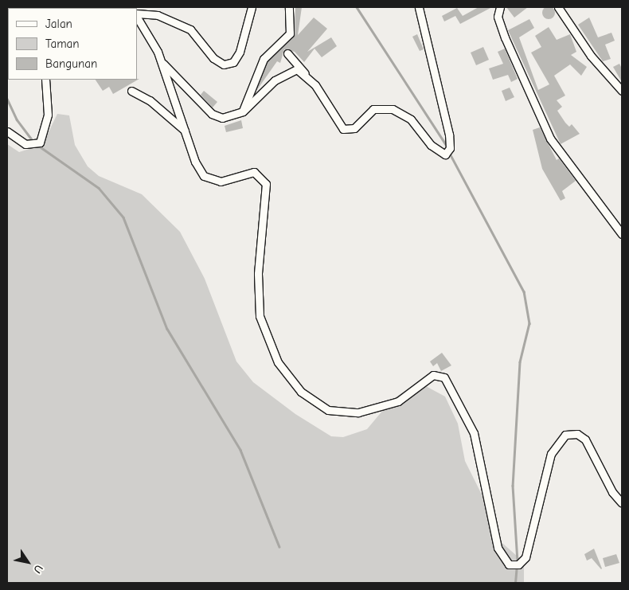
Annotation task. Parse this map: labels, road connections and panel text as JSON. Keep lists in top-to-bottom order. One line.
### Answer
{"legend":["Jalan","Taman","Bangunan"],"north":"bottom right"}
